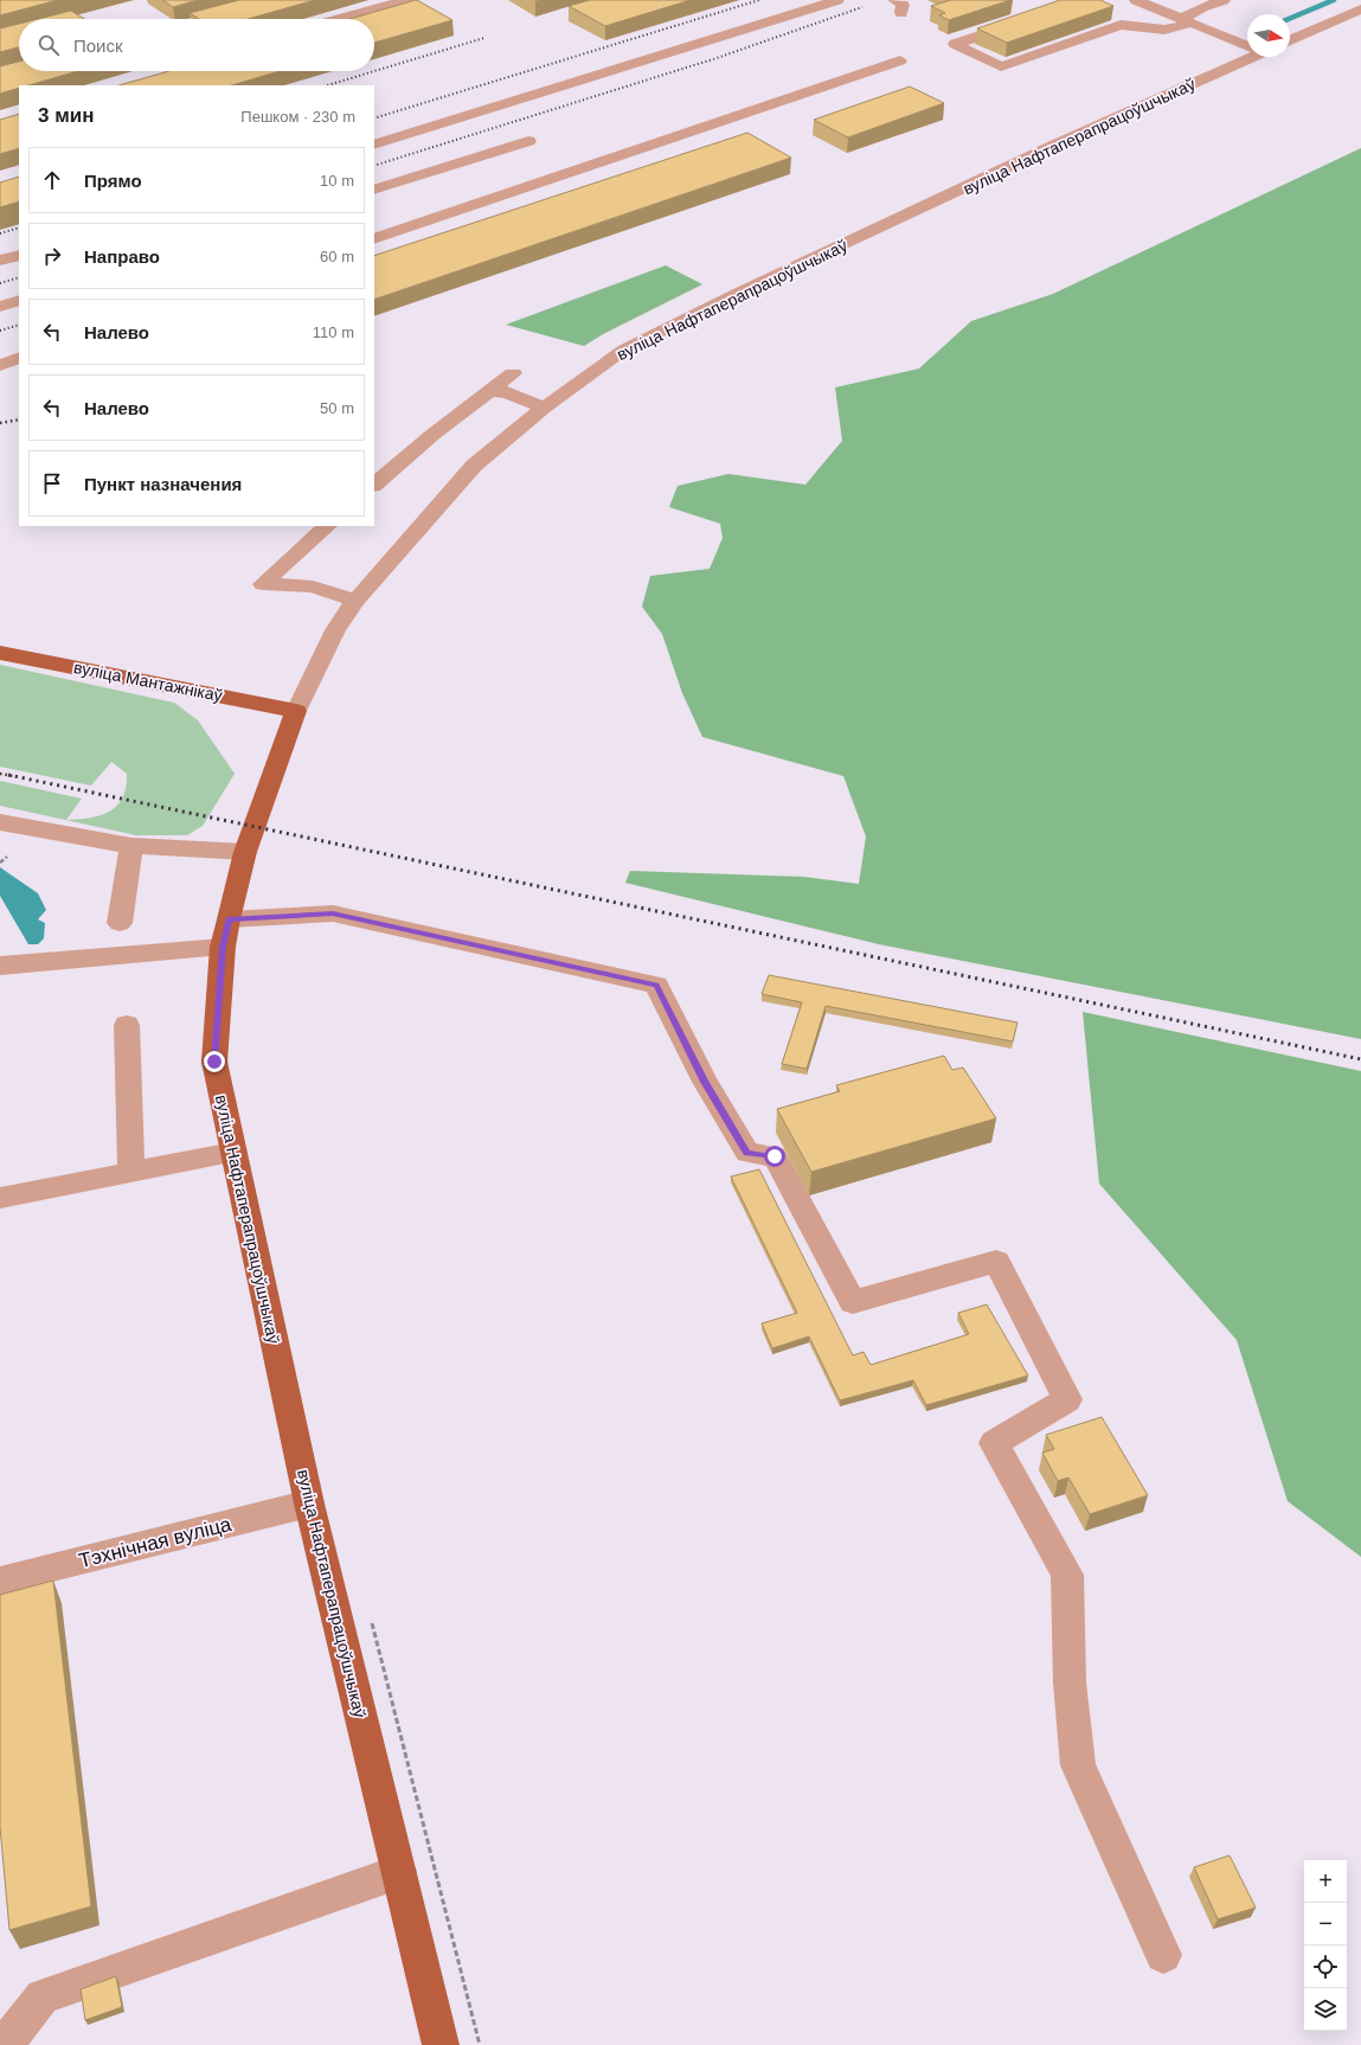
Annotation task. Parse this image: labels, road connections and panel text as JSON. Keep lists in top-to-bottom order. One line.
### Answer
{"streets":{"main road":["вуліца Нафтаперапрацоўшчыкаў","вуліца Мантажнікаў"],"street":["Тэхнічная вуліца"]},"crossings":[["вуліца Нафтаперапрацоўшчыкаў","вуліца Мантажнікаў"],["вуліца Нафтаперапрацоўшчыкаў","Тэхнічная вуліца"]],"north":"right","page":{"search":"Поиск","heading":["3 мин","Пешком · 230 m"],"list":[["Прямо","10 m"],["Направо","60 m"],["Налево","110 m"],["Налево","50 m"],"Пункт назначения"],"map_buttons":["+","−"]}}
